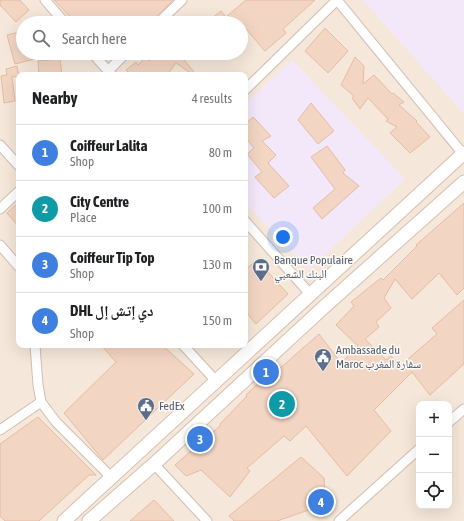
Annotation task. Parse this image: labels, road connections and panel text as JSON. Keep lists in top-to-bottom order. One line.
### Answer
{"places":{"bank":["Banque Populaire البنك الشعبي"],"public building":["Ambassade du Maroc سفارة المغرب","FedEx"]},"page":{"search":"Search here","heading":["Nearby","4 results"],"list":[{"mark":"1","name":"Coiffeur Lalita","note":"Shop","value":"80 m"},{"mark":"2","name":"City Centre","note":"Place","value":"100 m"},{"mark":"3","name":"Coiffeur Tip Top","note":"Shop","value":"130 m"},{"mark":"4","name":"DHL دي إتش إل","note":"Shop","value":"150 m"}],"pins":["1","2","3","4"],"map_buttons":["+","−"]}}
